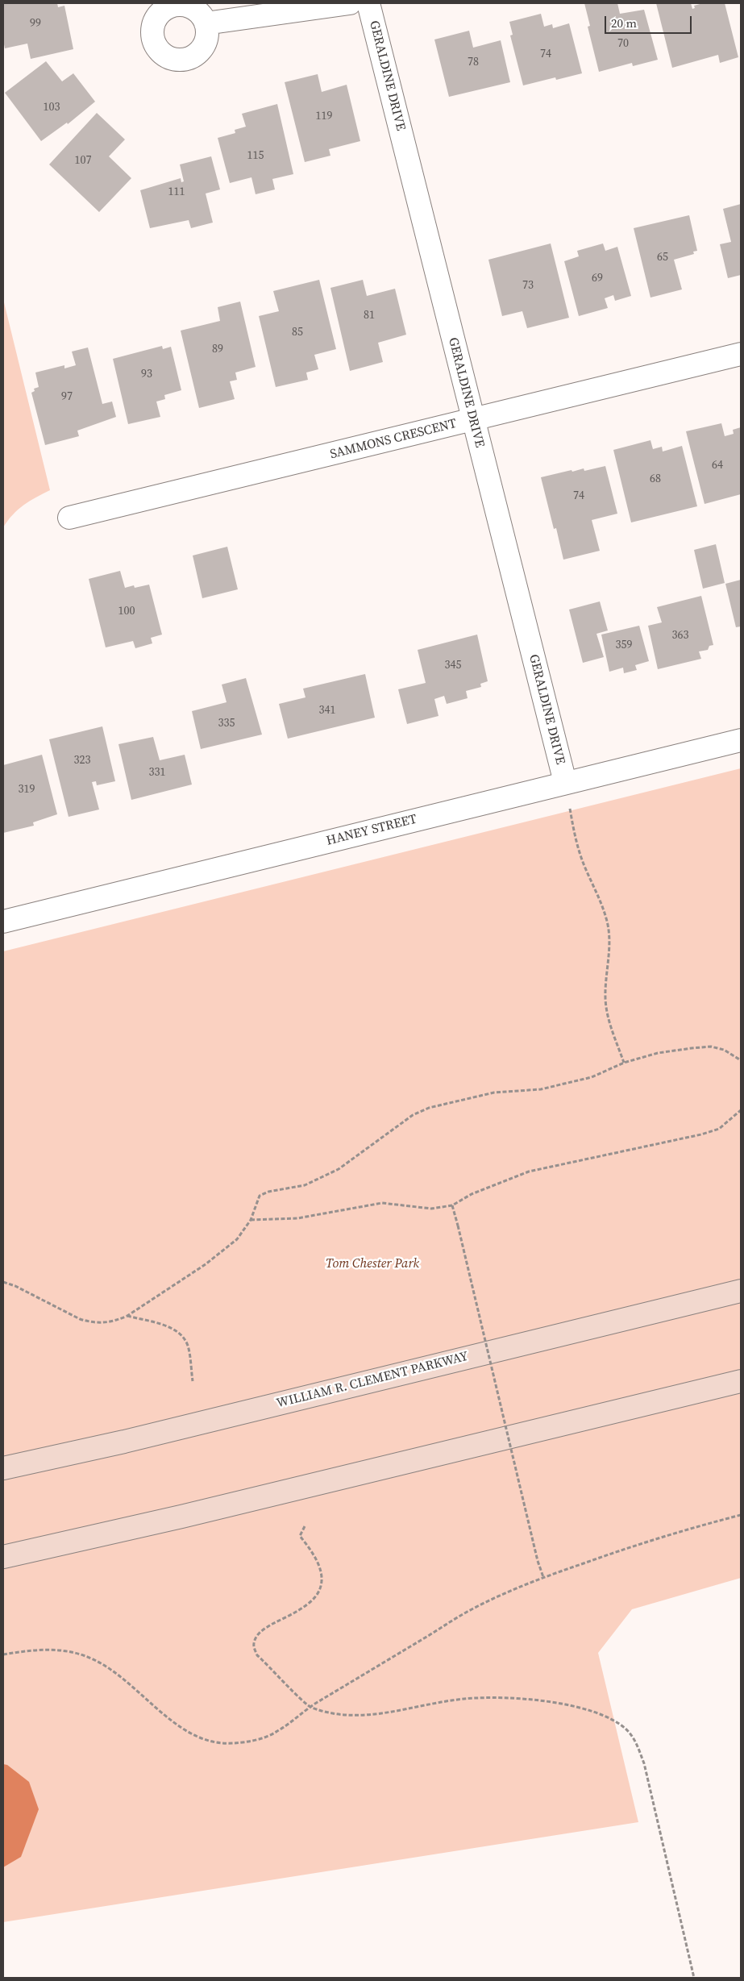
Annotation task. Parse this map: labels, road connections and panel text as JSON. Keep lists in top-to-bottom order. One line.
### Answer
{"streets":{"main road":["WILLIAM R. CLEMENT PARKWAY"],"street":["GERALDINE DRIVE","SAMMONS CRESCENT","HANEY STREET"]},"crossings":[["GERALDINE DRIVE","SAMMONS CRESCENT"],["GERALDINE DRIVE","HANEY STREET"]],"parks":["Tom Chester Park"],"house_numbers":["99","70","74","78","103","119","115","107","111","65","69","73","81","85","89","93","97","64","68","74","100","363","359","345","341","335","323","331","319"],"scale_bar":"20 m"}
